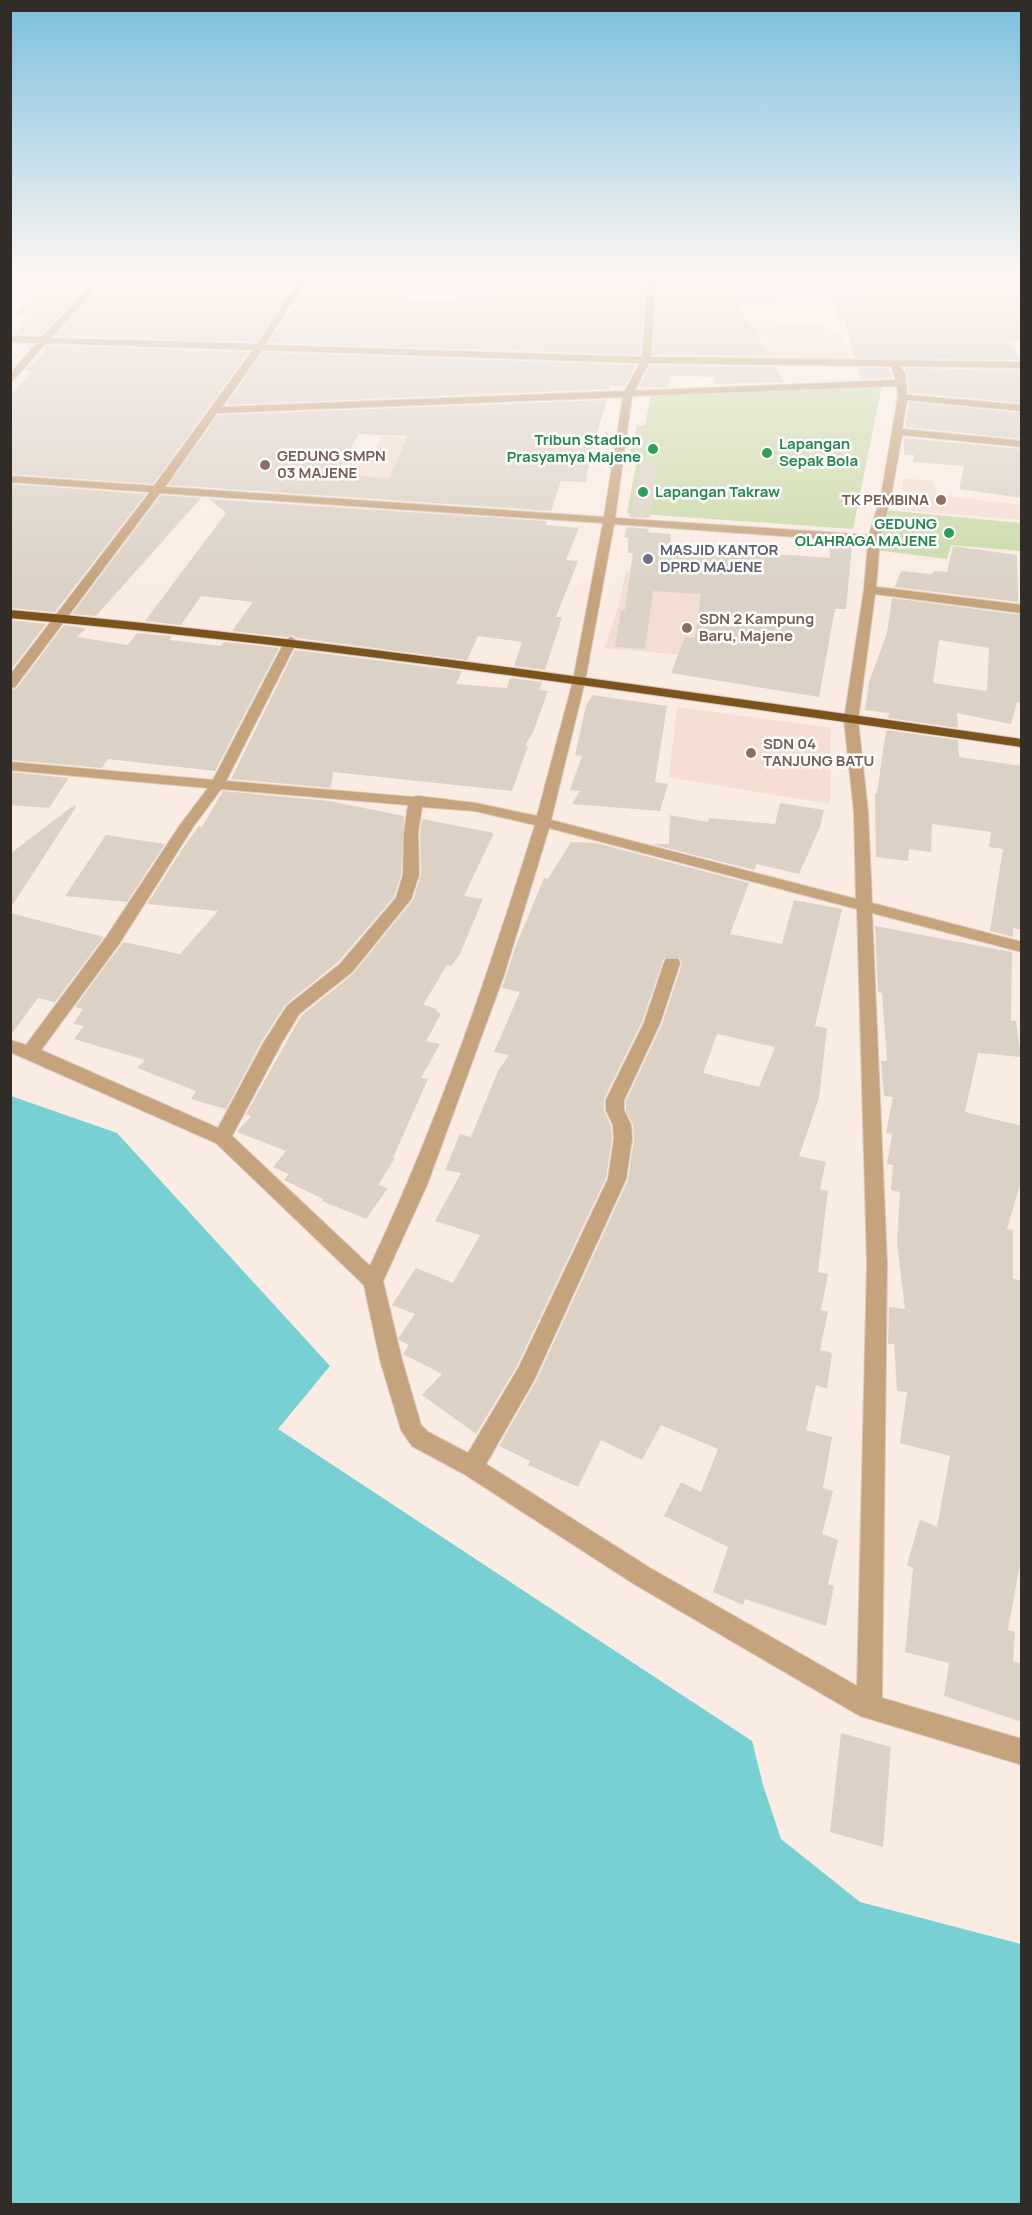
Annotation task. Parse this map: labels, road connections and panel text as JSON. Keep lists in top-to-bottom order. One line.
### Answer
{"places":["Tribun Stadion Prasyamya Majene","Lapangan Sepak Bola","GEDUNG SMPN 03 MAJENE","Lapangan Takraw","TK PEMBINA","GEDUNG OLAHRAGA MAJENE","MASJID KANTOR DPRD MAJENE","SDN 2 Kampung Baru, Majene","SDN 04 TANJUNG BATU"]}
